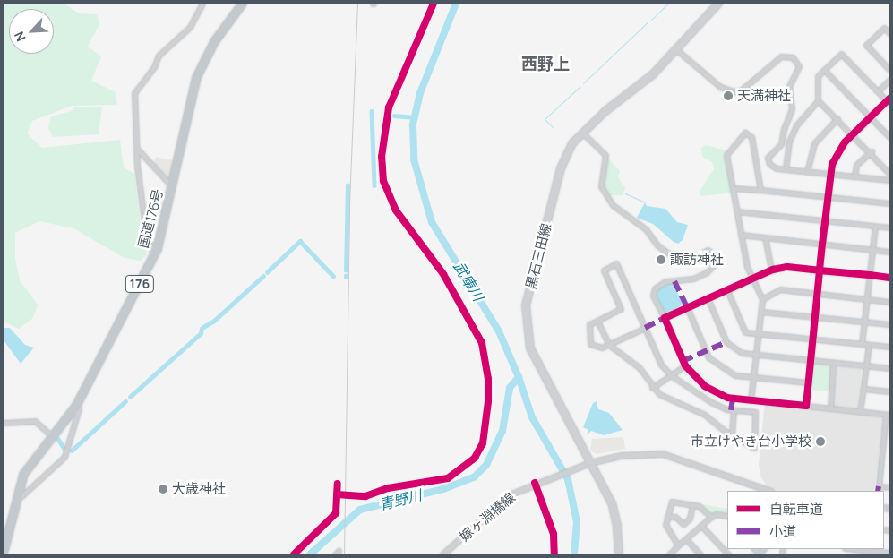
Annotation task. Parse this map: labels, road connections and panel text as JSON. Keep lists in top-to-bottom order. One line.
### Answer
{"streets":{"highway":["国道176号","176"],"main road":["黒石三田線"],"street":["嫁ヶ淵橋線"]},"crossings":[["黒石三田線","嫁ヶ淵橋線"]],"districts":["西野上"],"water":["武庫川","青野川"],"places":["天満神社","諏訪神社","市立けやき台小学校","大歳神社"],"legend":["自転車道","小道"],"north":"bottom left"}
